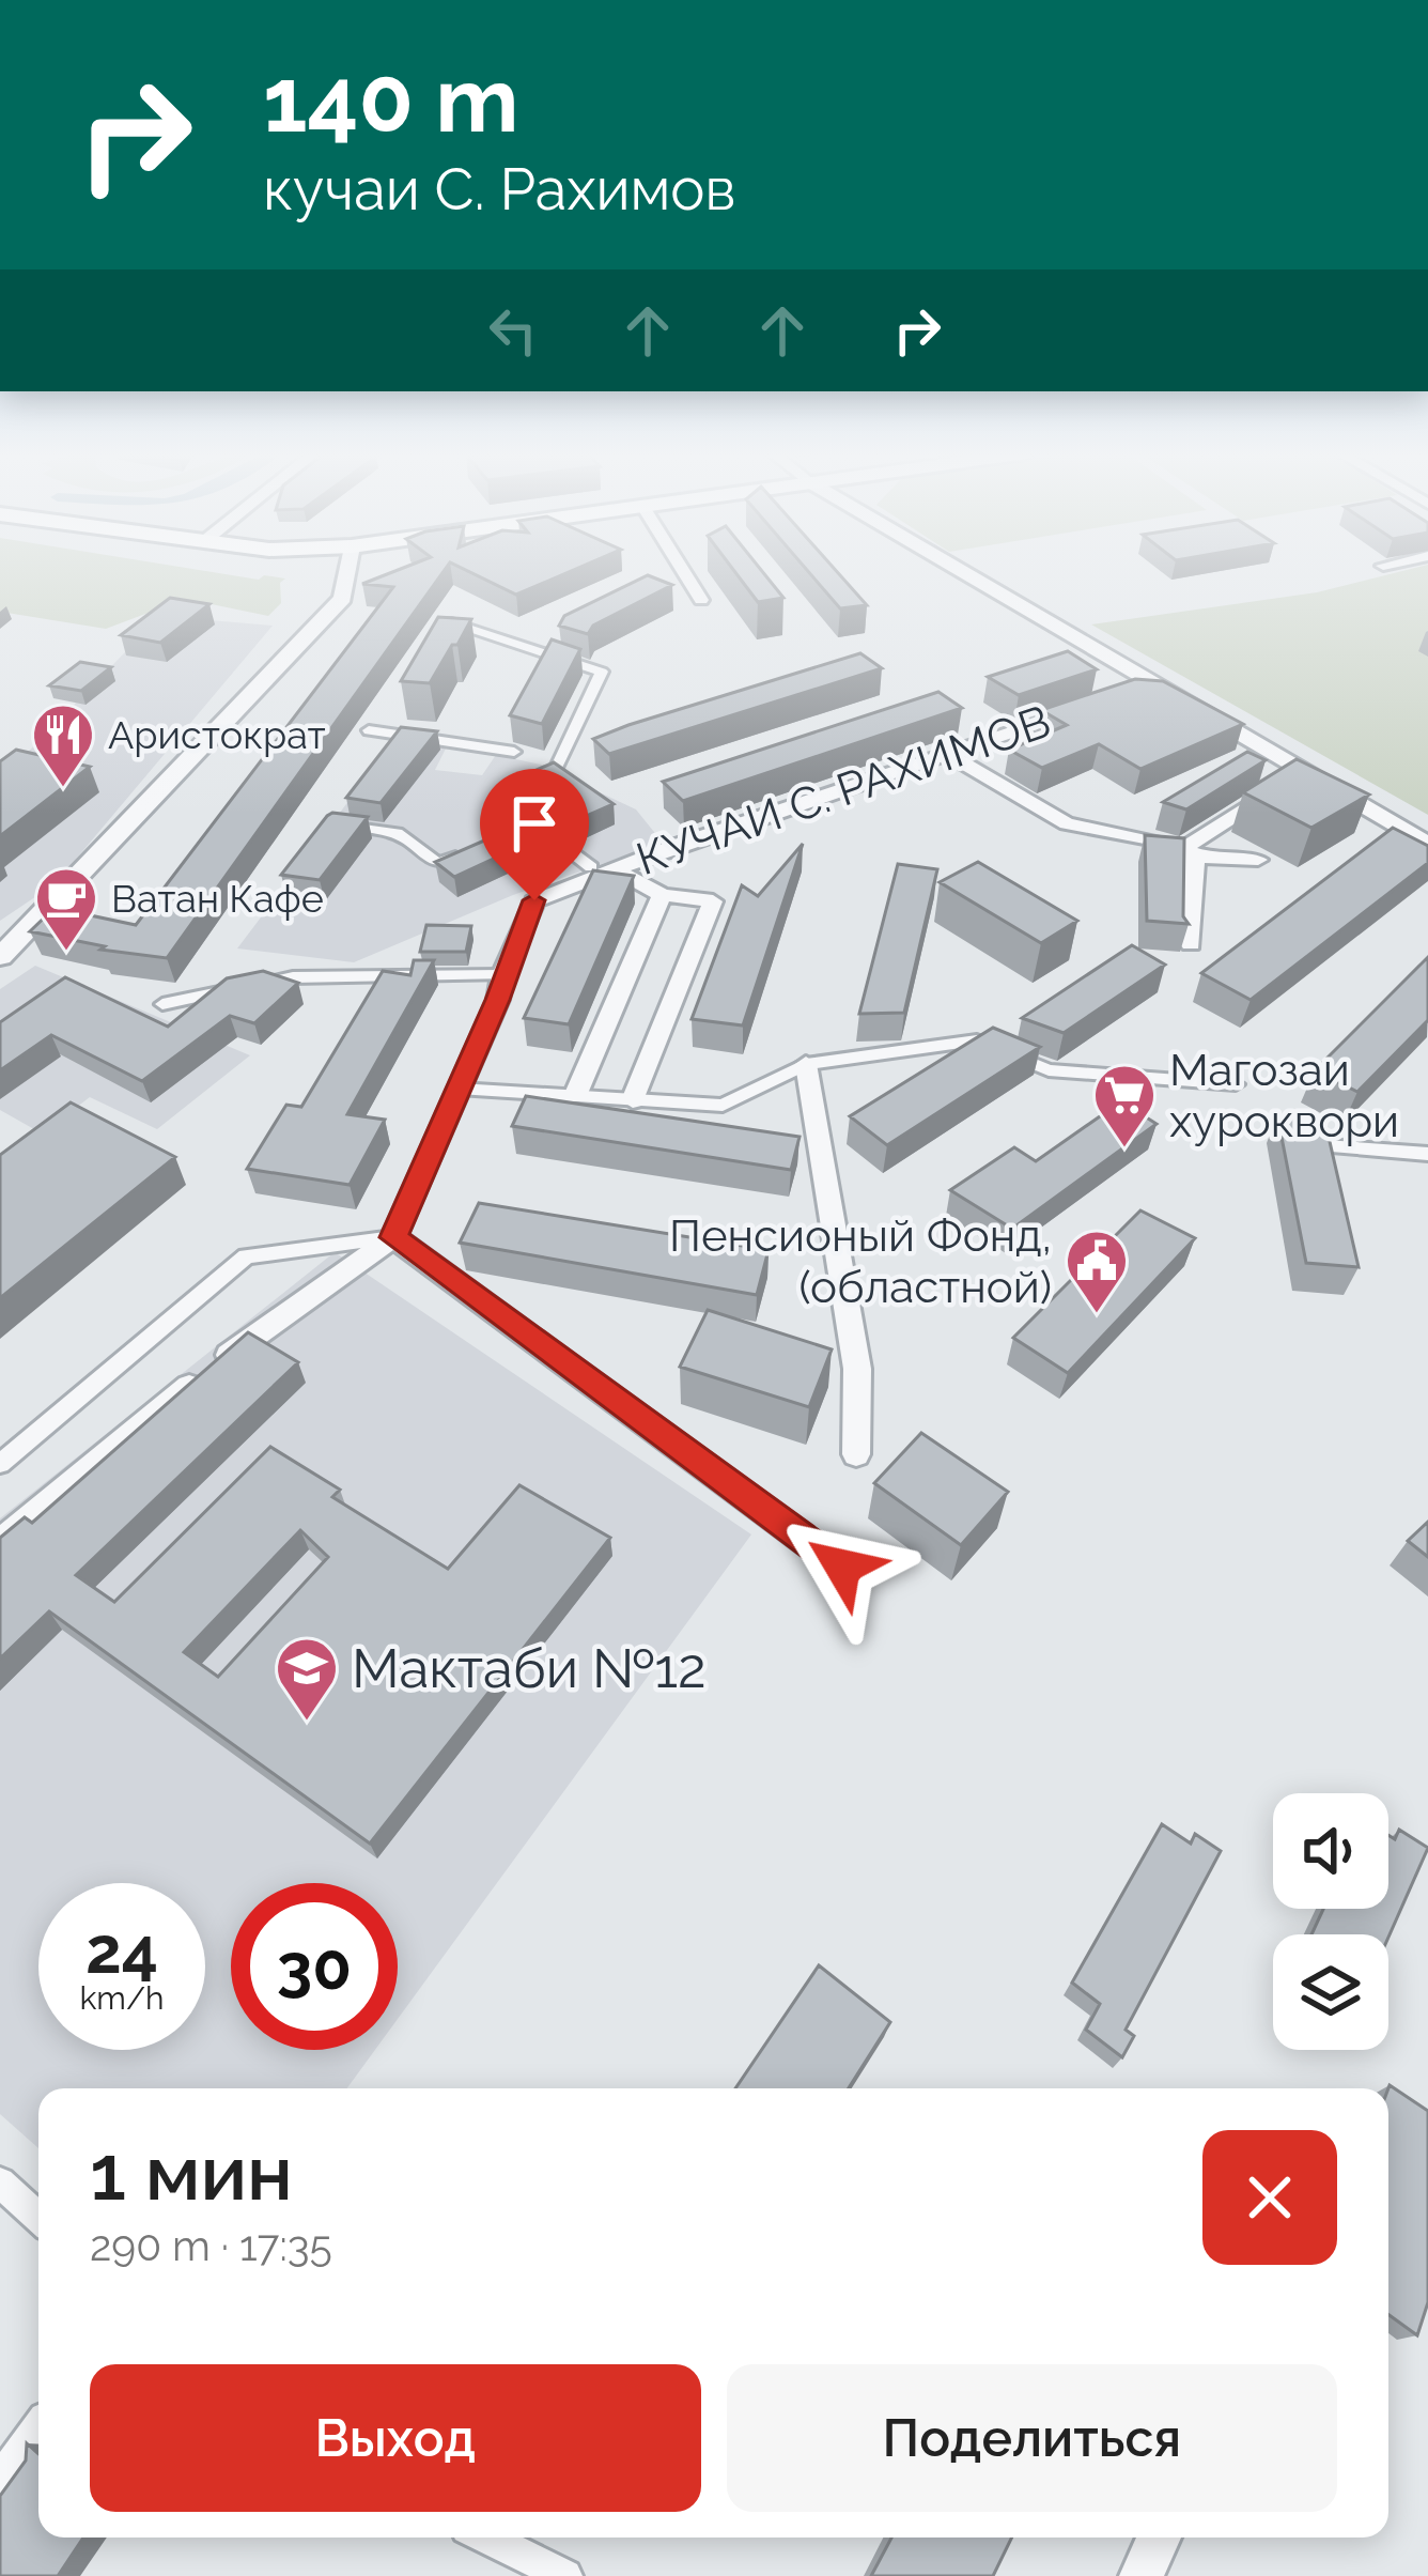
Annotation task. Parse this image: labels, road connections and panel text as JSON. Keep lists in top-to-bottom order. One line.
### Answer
{"streets":{"street":["КУЧАИ С. РАХИМОВ"]},"places":{"restaurant":["Аристократ"],"cafe":["Ватан Кафе"],"supermarket":["Магозаи хуроквори"],"public building":["Пенсионый Фонд, (областной)"],"school or university":["Мактаби №12"]},"page":{"turn":["140 m","кучаи С. Рахимов"],"speed":"24 km/h","limit":"30","heading":["1 мин","290 m · 17:35"],"buttons":["Выход","Поделиться"]}}
